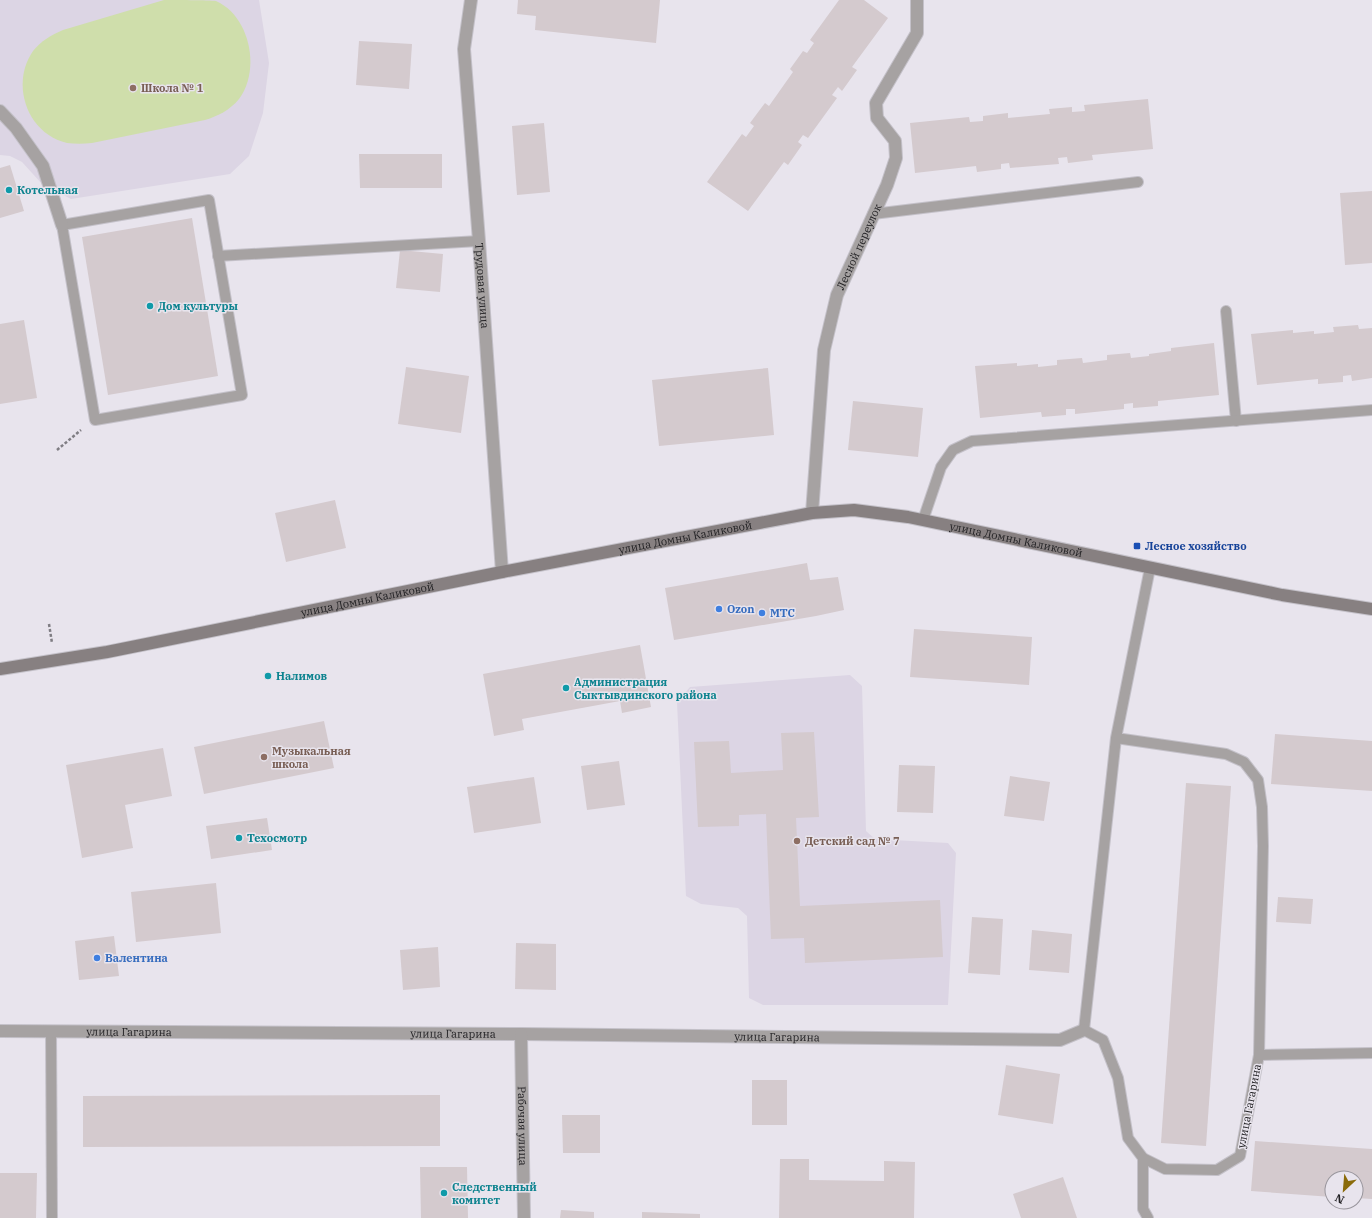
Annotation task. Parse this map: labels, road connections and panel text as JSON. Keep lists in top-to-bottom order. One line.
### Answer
{"streets":{"main road":["улица Домны Каликовой"],"street":["Лесной переулок","Трудовая улица","улица Гагарина","Рабочая улица"]},"crossings":[["Лесной переулок","улица Домны Каликовой"],["Трудовая улица","улица Домны Каликовой"],["улица Гагарина","Рабочая улица"]],"places":{"other":["Школа № 1","Котельная","Дом культуры","Ozon","МТС","Налимов","Администрация Сыктывдинского района","Музыкальная школа","Техосмотр","Детский сад № 7","Валентина","Следственный комитет"],"transit":["Лесное хозяйство"]},"north":"bottom left"}
